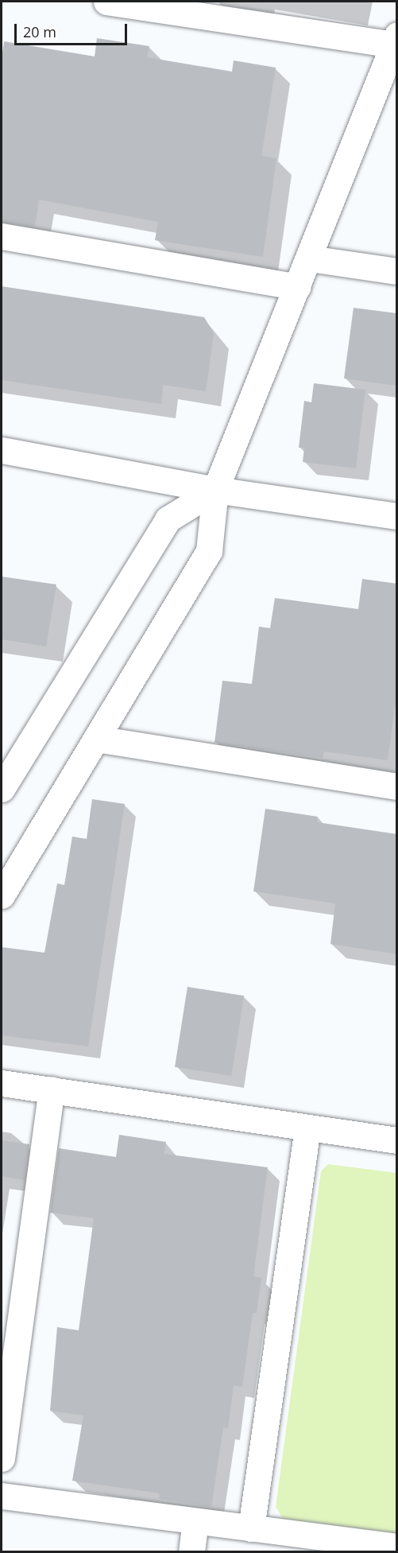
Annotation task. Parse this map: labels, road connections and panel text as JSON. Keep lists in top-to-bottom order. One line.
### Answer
{"scale_bar":"20 m"}
